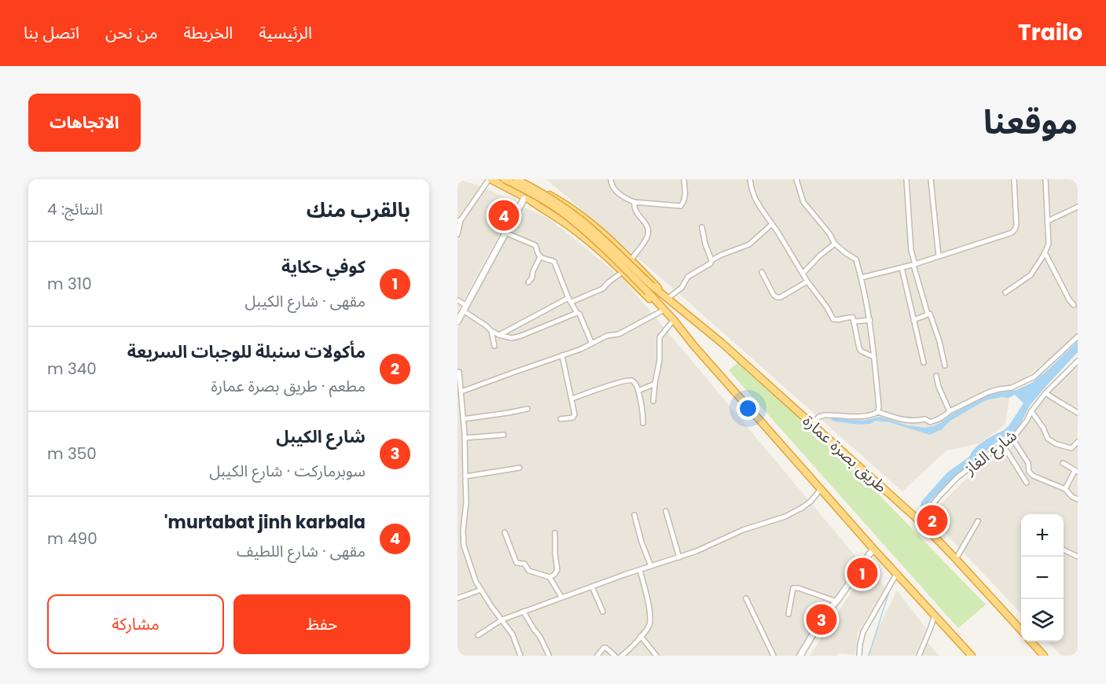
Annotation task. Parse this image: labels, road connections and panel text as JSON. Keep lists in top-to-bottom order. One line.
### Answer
{"streets":{"highway":["طريق بصرة عمارة"],"street":["شارع الغاز"]},"crossings":[["شارع الغاز","طريق بصرة عمارة"]],"page":{"header":"Trailo","nav":["الرئيسية","الخريطة","من نحن","اتصل بنا"],"title":"موقعنا","buttons":["الاتجاهات",["حفظ","مشاركة"]],"heading":["بالقرب منك","النتائج: 4"],"pins":["4","2","1","3"],"list":[{"mark":"1","name":"كوفي حكاية","note":"مقهى · شارع الكيبل","value":"310 m"},{"mark":"2","name":"مأكولات سنبلة للوجبات السريعة","note":"مطعم · طريق بصرة عمارة","value":"340 m"},{"mark":"3","name":"شارع الكيبل","note":"سوبرماركت · شارع الكيبل","value":"350 m"},{"mark":"4","name":"murtabat jinh karbala'","note":"مقهى · شارع اللطيف","value":"490 m"}],"map_buttons":["+","−"]}}
